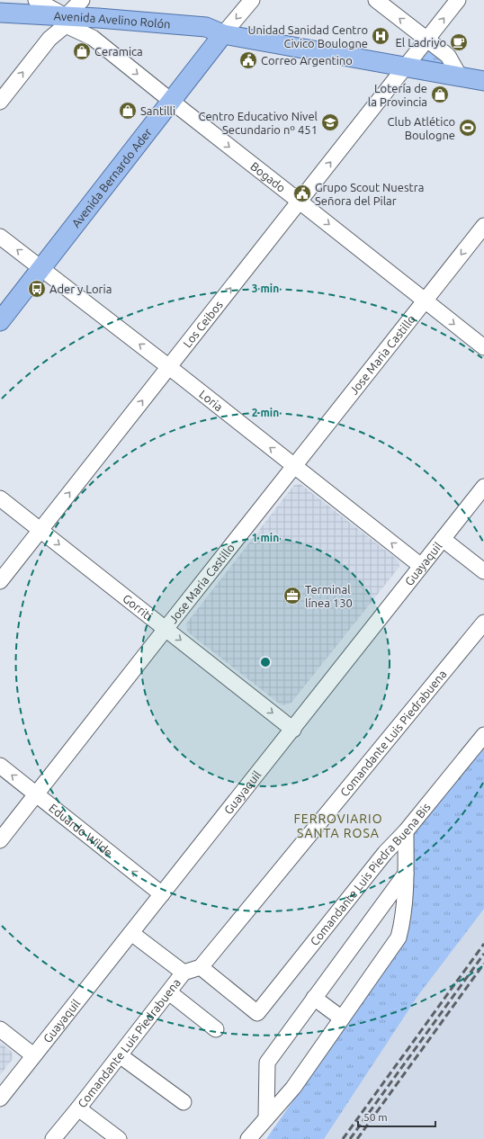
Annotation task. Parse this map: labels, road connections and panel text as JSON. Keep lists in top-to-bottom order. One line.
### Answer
{"streets":{"main road":["Avenida Avelino Rolón","Avenida Bernardo Ader"],"street":["Bogado","Los Ceibos","Jose Maria Castillo","Loria","Guayaquil","Gorriti","Comandante Luis Piedrabuena","Eduardo Wilde","Comandante Luis Piedra Buena Bis"]},"crossings":[["Avenida Avelino Rolón","Avenida Bernardo Ader"],["Avenida Avelino Rolón","Bogado"],["Avenida Avelino Rolón","Los Ceibos"],["Avenida Bernardo Ader","Bogado"],["Avenida Bernardo Ader","Loria"],["Bogado","Los Ceibos"],["Bogado","Jose Maria Castillo"],["Los Ceibos","Loria"],["Los Ceibos","Gorriti"],["Jose Maria Castillo","Loria"],["Jose Maria Castillo","Gorriti"],["Jose Maria Castillo","Eduardo Wilde"],["Loria","Guayaquil"],["Guayaquil","Gorriti"],["Guayaquil","Eduardo Wilde"],["Comandante Luis Piedrabuena","Comandante Luis Piedra Buena Bis"]],"one_way":["Bogado","Los Ceibos","Loria","Gorriti","Eduardo Wilde"],"districts":["FERROVIARIO SANTA ROSA"],"places":{"hospital":["Unidad Sanidad Centro Civico Boulogne"],"cafe":["El Ladriyo"],"shop":["Ceramica","Lotería de la Provincia","Santilli"],"public building":["Correo Argentino","Grupo Scout Nuestra Señora del Pilar"],"school or university":["Centro Educativo Nivel Secundario nº 451"],"sports":["Club Atlético Boulogne"],"bus stop":["Ader y Loria"],"office":["Terminal línea 130"]},"scale_bar":"50 m","rings":["3 min","2 min","1 min"]}
